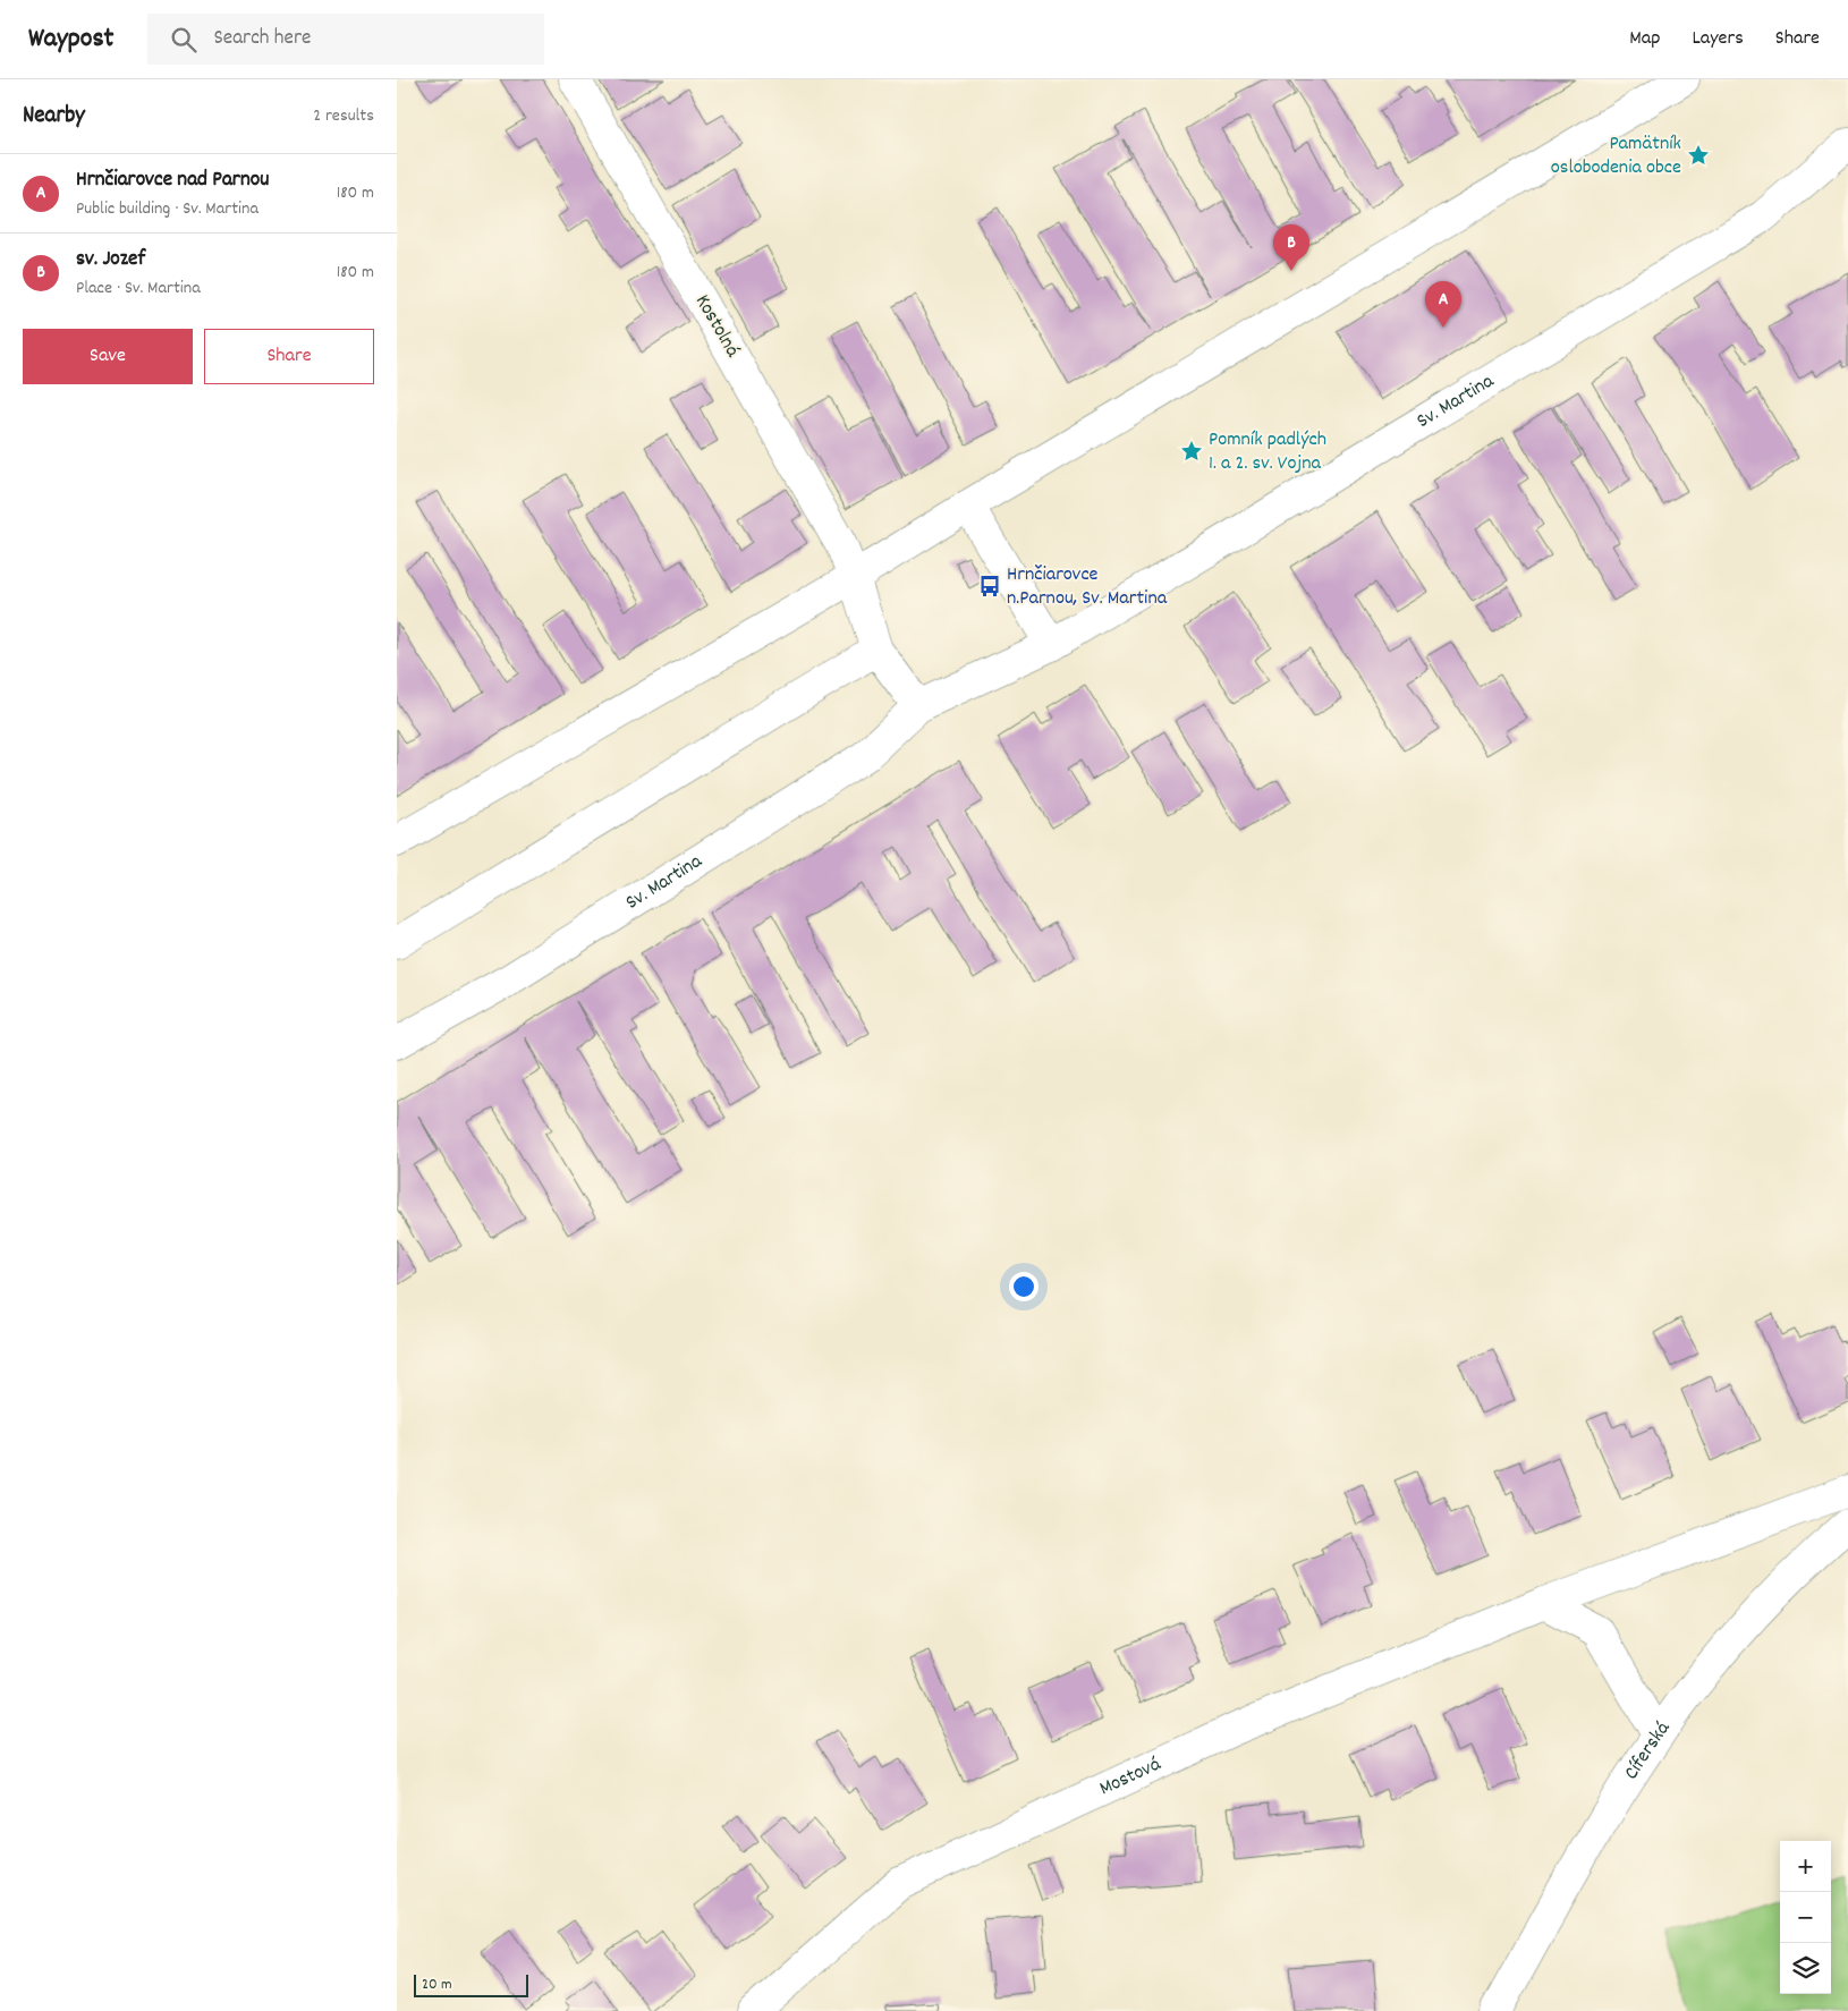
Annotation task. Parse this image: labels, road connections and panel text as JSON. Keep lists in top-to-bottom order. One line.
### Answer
{"streets":{"street":["Kostolná","Sv. Martina","Cíferská","Mostová"]},"places":{"place":["Pamätník oslobodenia obce","Pomník padlých 1. a 2. sv. Vojna"],"bus stop":["Hrnčiarovce n.Parnou, Sv. Martina"]},"scale_bar":"20 m","page":{"header":"Waypost","search":"Search here","nav":["Map","Layers","Share"],"heading":["Nearby","2 results"],"list":[{"mark":"A","name":"Hrnčiarovce nad Parnou","note":"Public building · Sv. Martina","value":"180 m"},{"mark":"B","name":"sv. Jozef","note":"Place · Sv. Martina","value":"180 m"}],"pins":["B","A"],"buttons":["Save","Share"],"map_buttons":["+","−"],"scale":"20 m"}}
